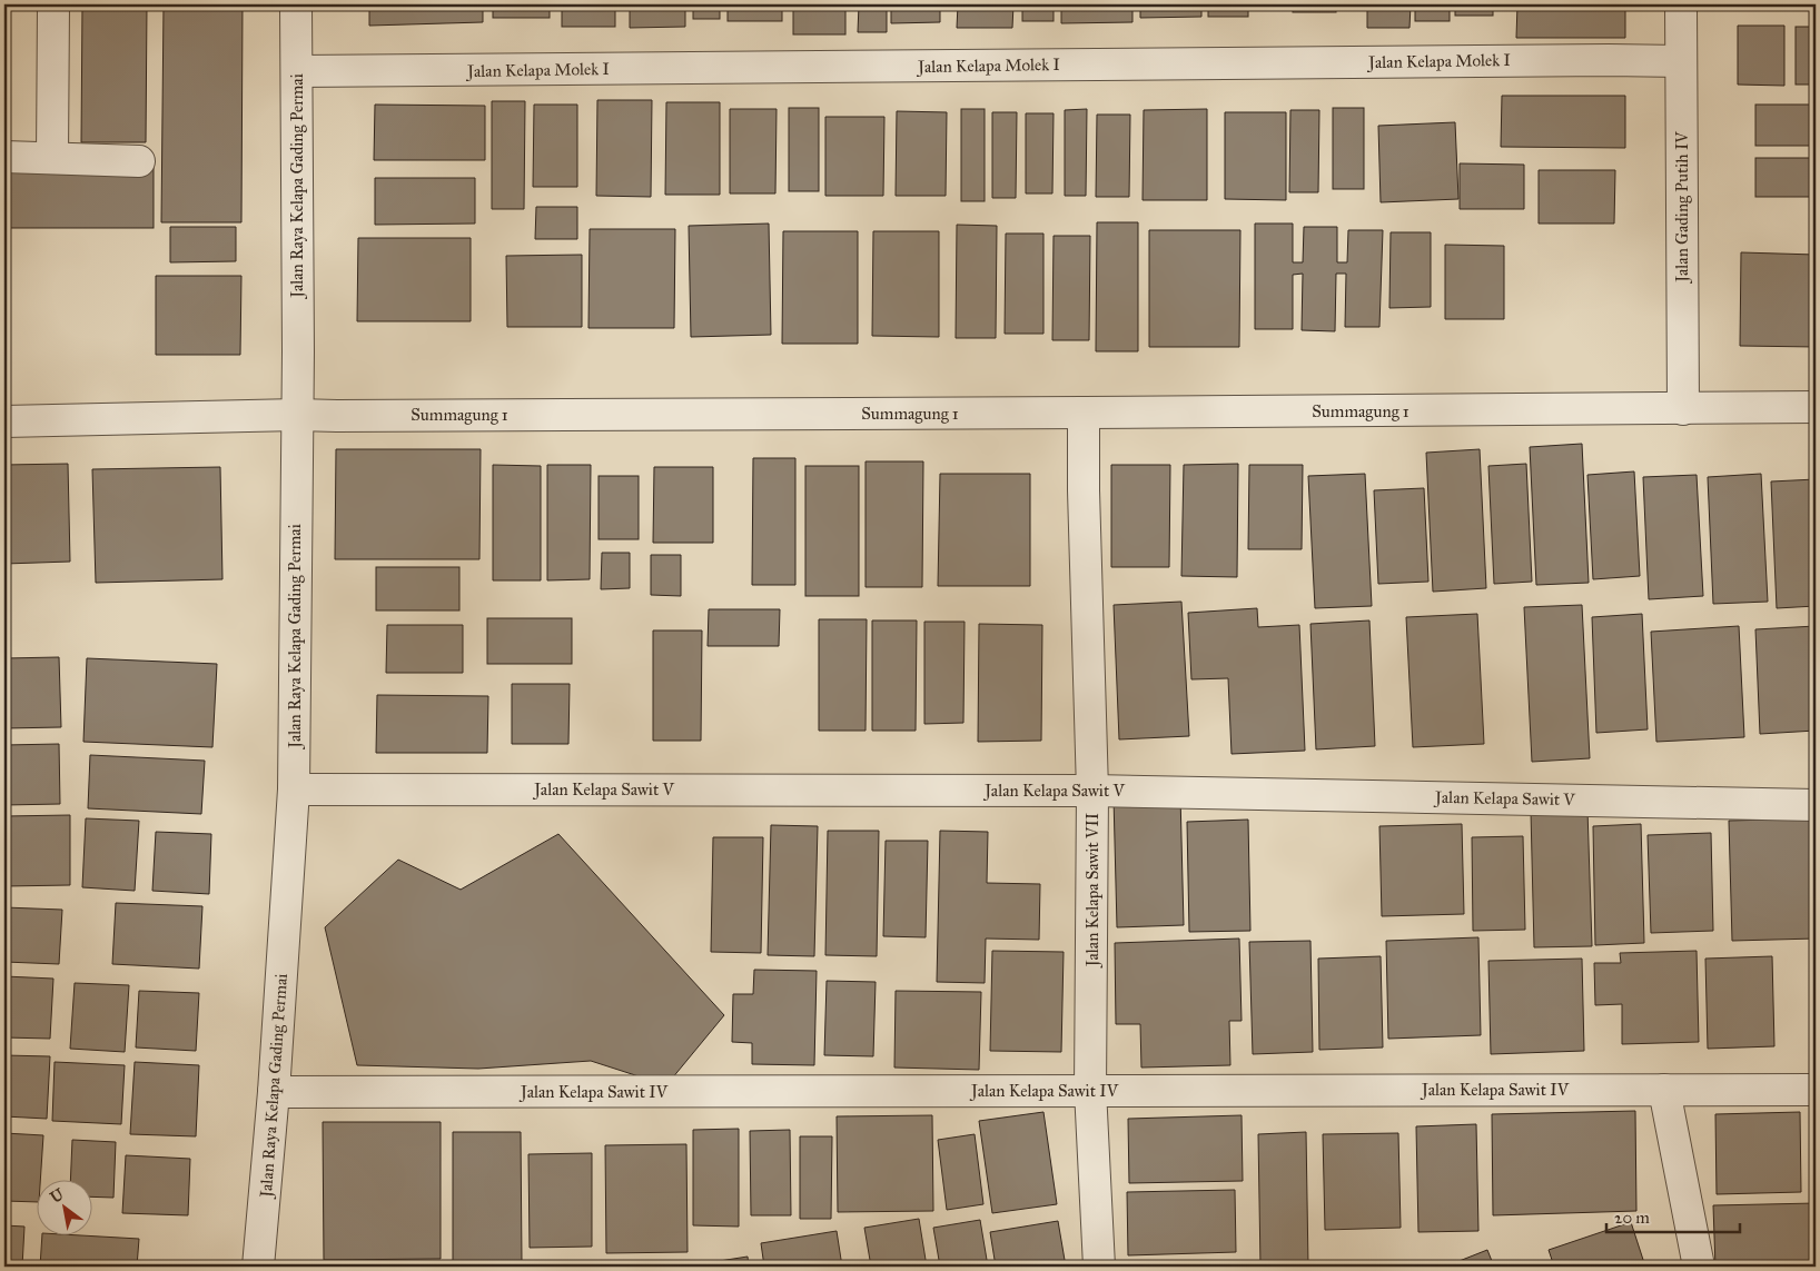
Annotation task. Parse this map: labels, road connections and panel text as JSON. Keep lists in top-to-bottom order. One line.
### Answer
{"streets":{"street":["Jalan Kelapa Molek I","Jalan Raya Kelapa Gading Permai","Jalan Gading Putih IV","Summagung 1","Jalan Kelapa Sawit V","Jalan Kelapa Sawit VII","Jalan Kelapa Sawit IV"]},"crossings":[["Jalan Kelapa Molek I","Jalan Raya Kelapa Gading Permai"],["Jalan Kelapa Molek I","Jalan Gading Putih IV"],["Jalan Raya Kelapa Gading Permai","Summagung 1"],["Jalan Raya Kelapa Gading Permai","Jalan Kelapa Sawit V"],["Jalan Raya Kelapa Gading Permai","Jalan Kelapa Sawit IV"],["Jalan Gading Putih IV","Summagung 1"],["Summagung 1","Jalan Kelapa Sawit VII"],["Jalan Kelapa Sawit V","Jalan Kelapa Sawit VII"],["Jalan Kelapa Sawit VII","Jalan Kelapa Sawit IV"]],"scale_bar":"20 m","north":"top left"}
